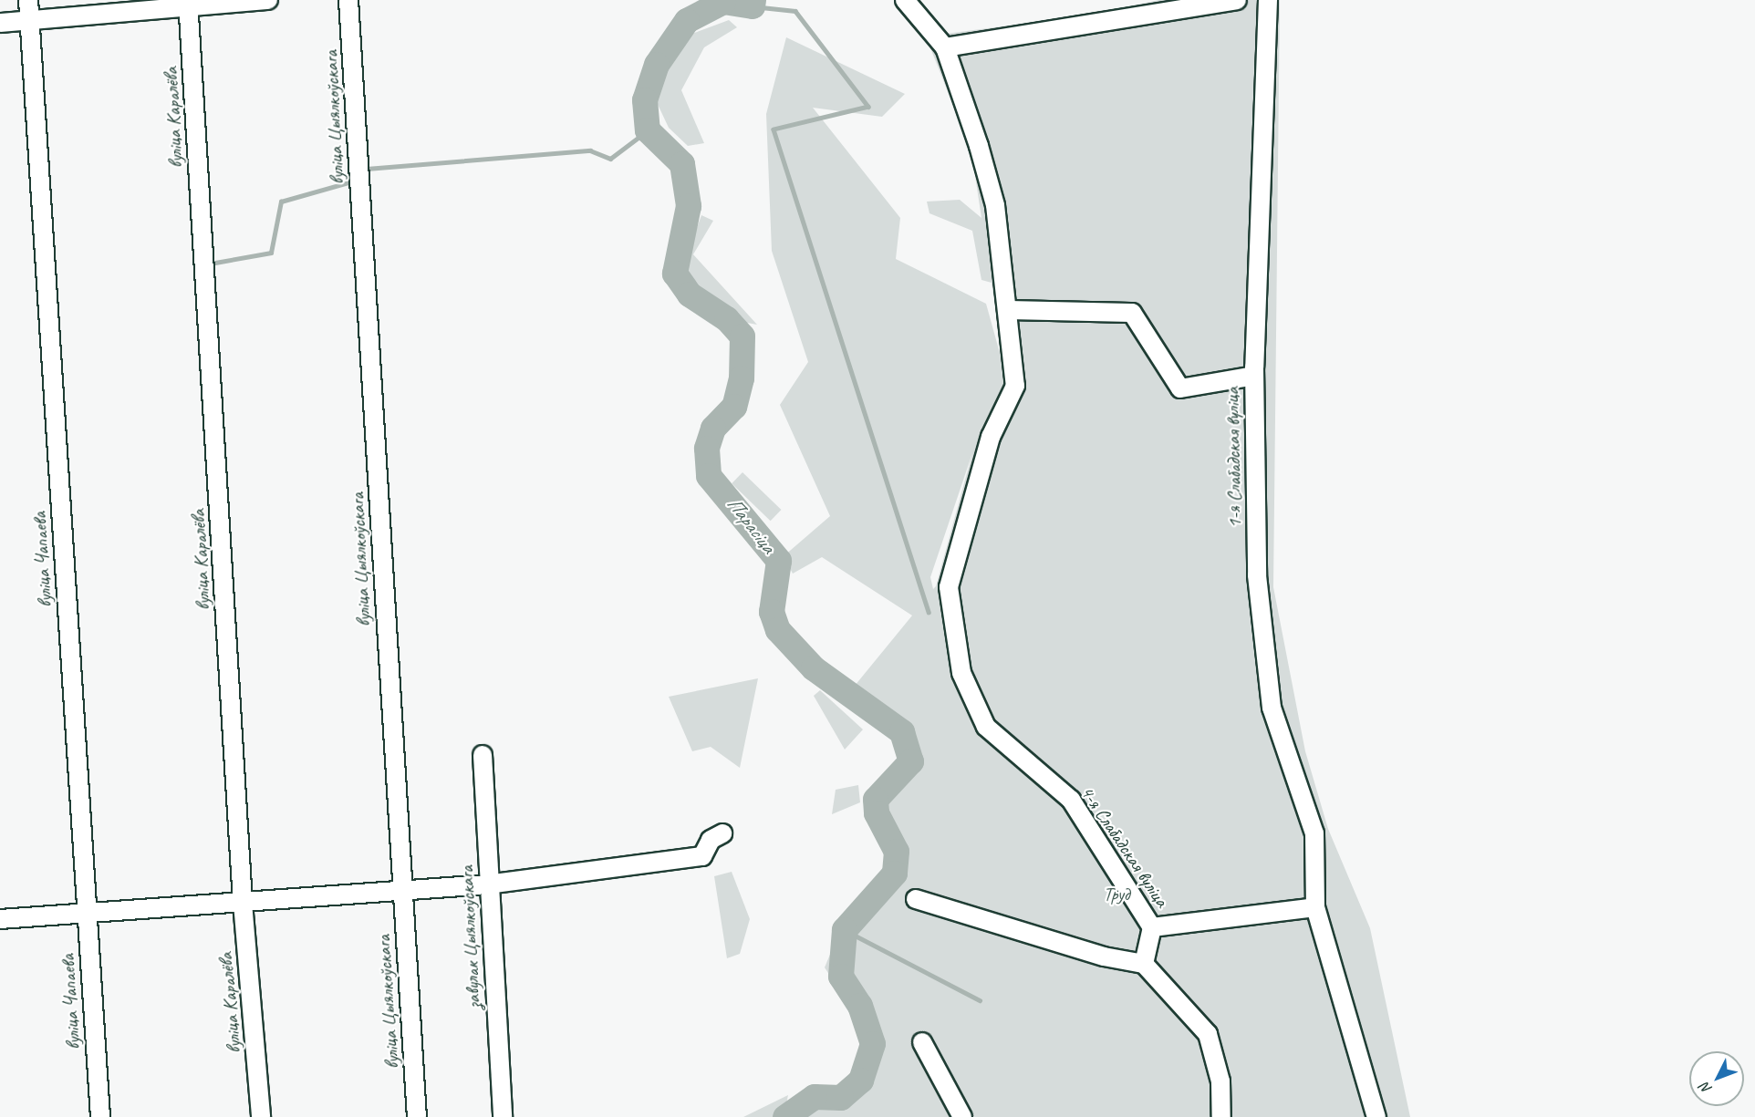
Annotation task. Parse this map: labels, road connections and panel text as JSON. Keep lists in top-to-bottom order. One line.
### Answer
{"streets":{"street":["вуліца Каралёва","вуліца Цыялкоўскага","1-я Слабадская вуліца","вуліца Чапаева","4-я Слабадская вуліца","завулак Цыялкоўскага"]},"water":["Парасіца"],"parks":["Труд"],"north":"bottom left"}
